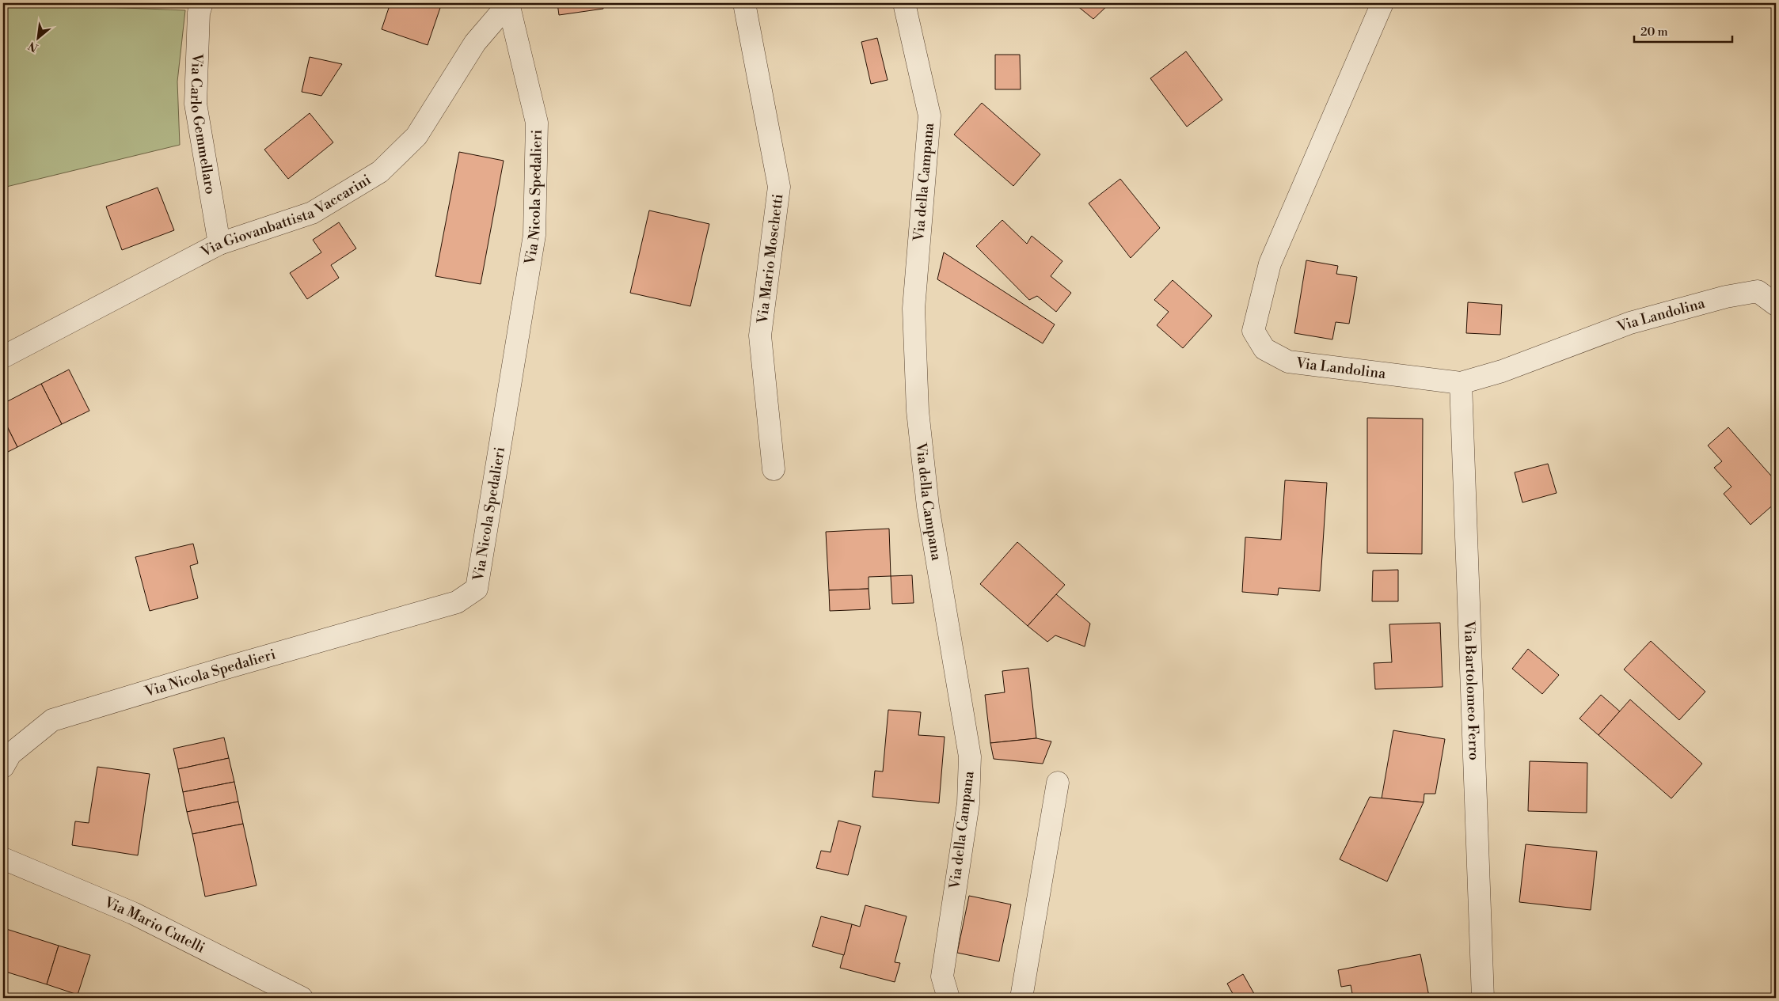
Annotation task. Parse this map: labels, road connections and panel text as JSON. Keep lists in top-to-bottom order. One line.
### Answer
{"streets":{"street":["Via Carlo Gemmellaro","Via della Campana","Via Nicola Spedalieri","Via Giovanbattista Vaccarini","Via Mario Moschetti","Via Landolina","Via Bartolomeo Ferro","Via Mario Cutelli"]},"crossings":[["Via Carlo Gemmellaro","Via Giovanbattista Vaccarini"],["Via Nicola Spedalieri","Via Giovanbattista Vaccarini"],["Via Landolina","Via Bartolomeo Ferro"]],"scale_bar":"20 m","north":"bottom left"}
